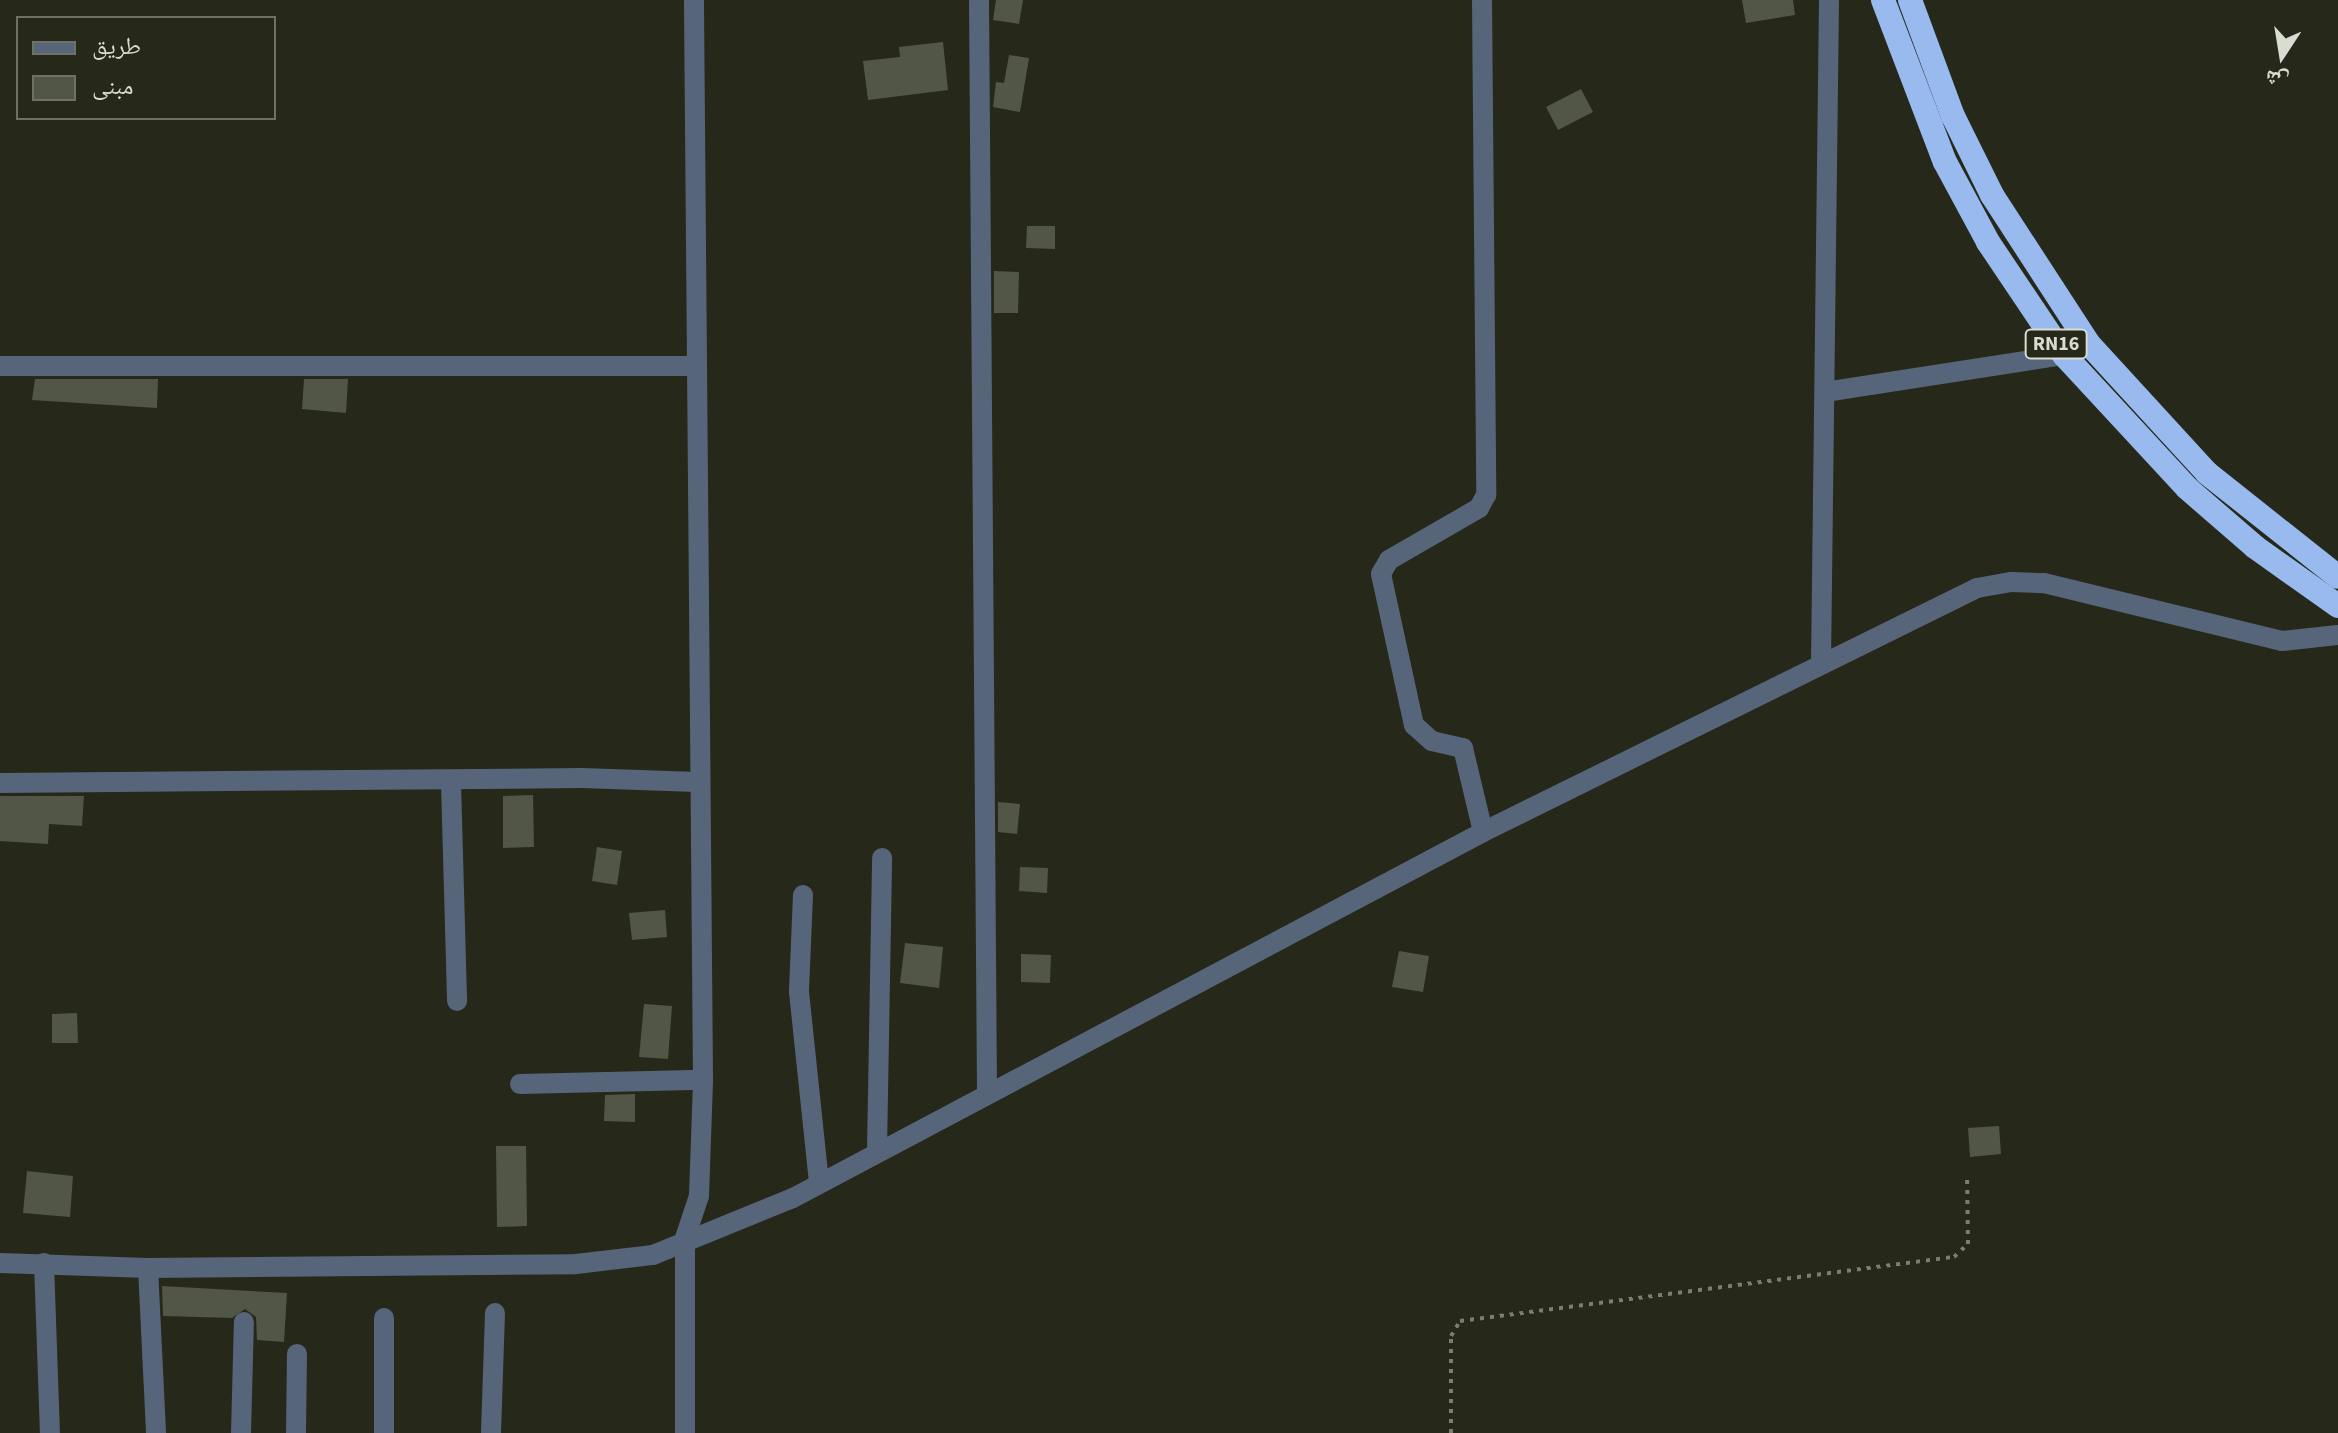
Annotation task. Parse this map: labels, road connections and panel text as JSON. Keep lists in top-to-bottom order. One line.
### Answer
{"streets":{"highway":["RN16"]},"legend":["طريق","مبنى"],"north":"bottom"}
